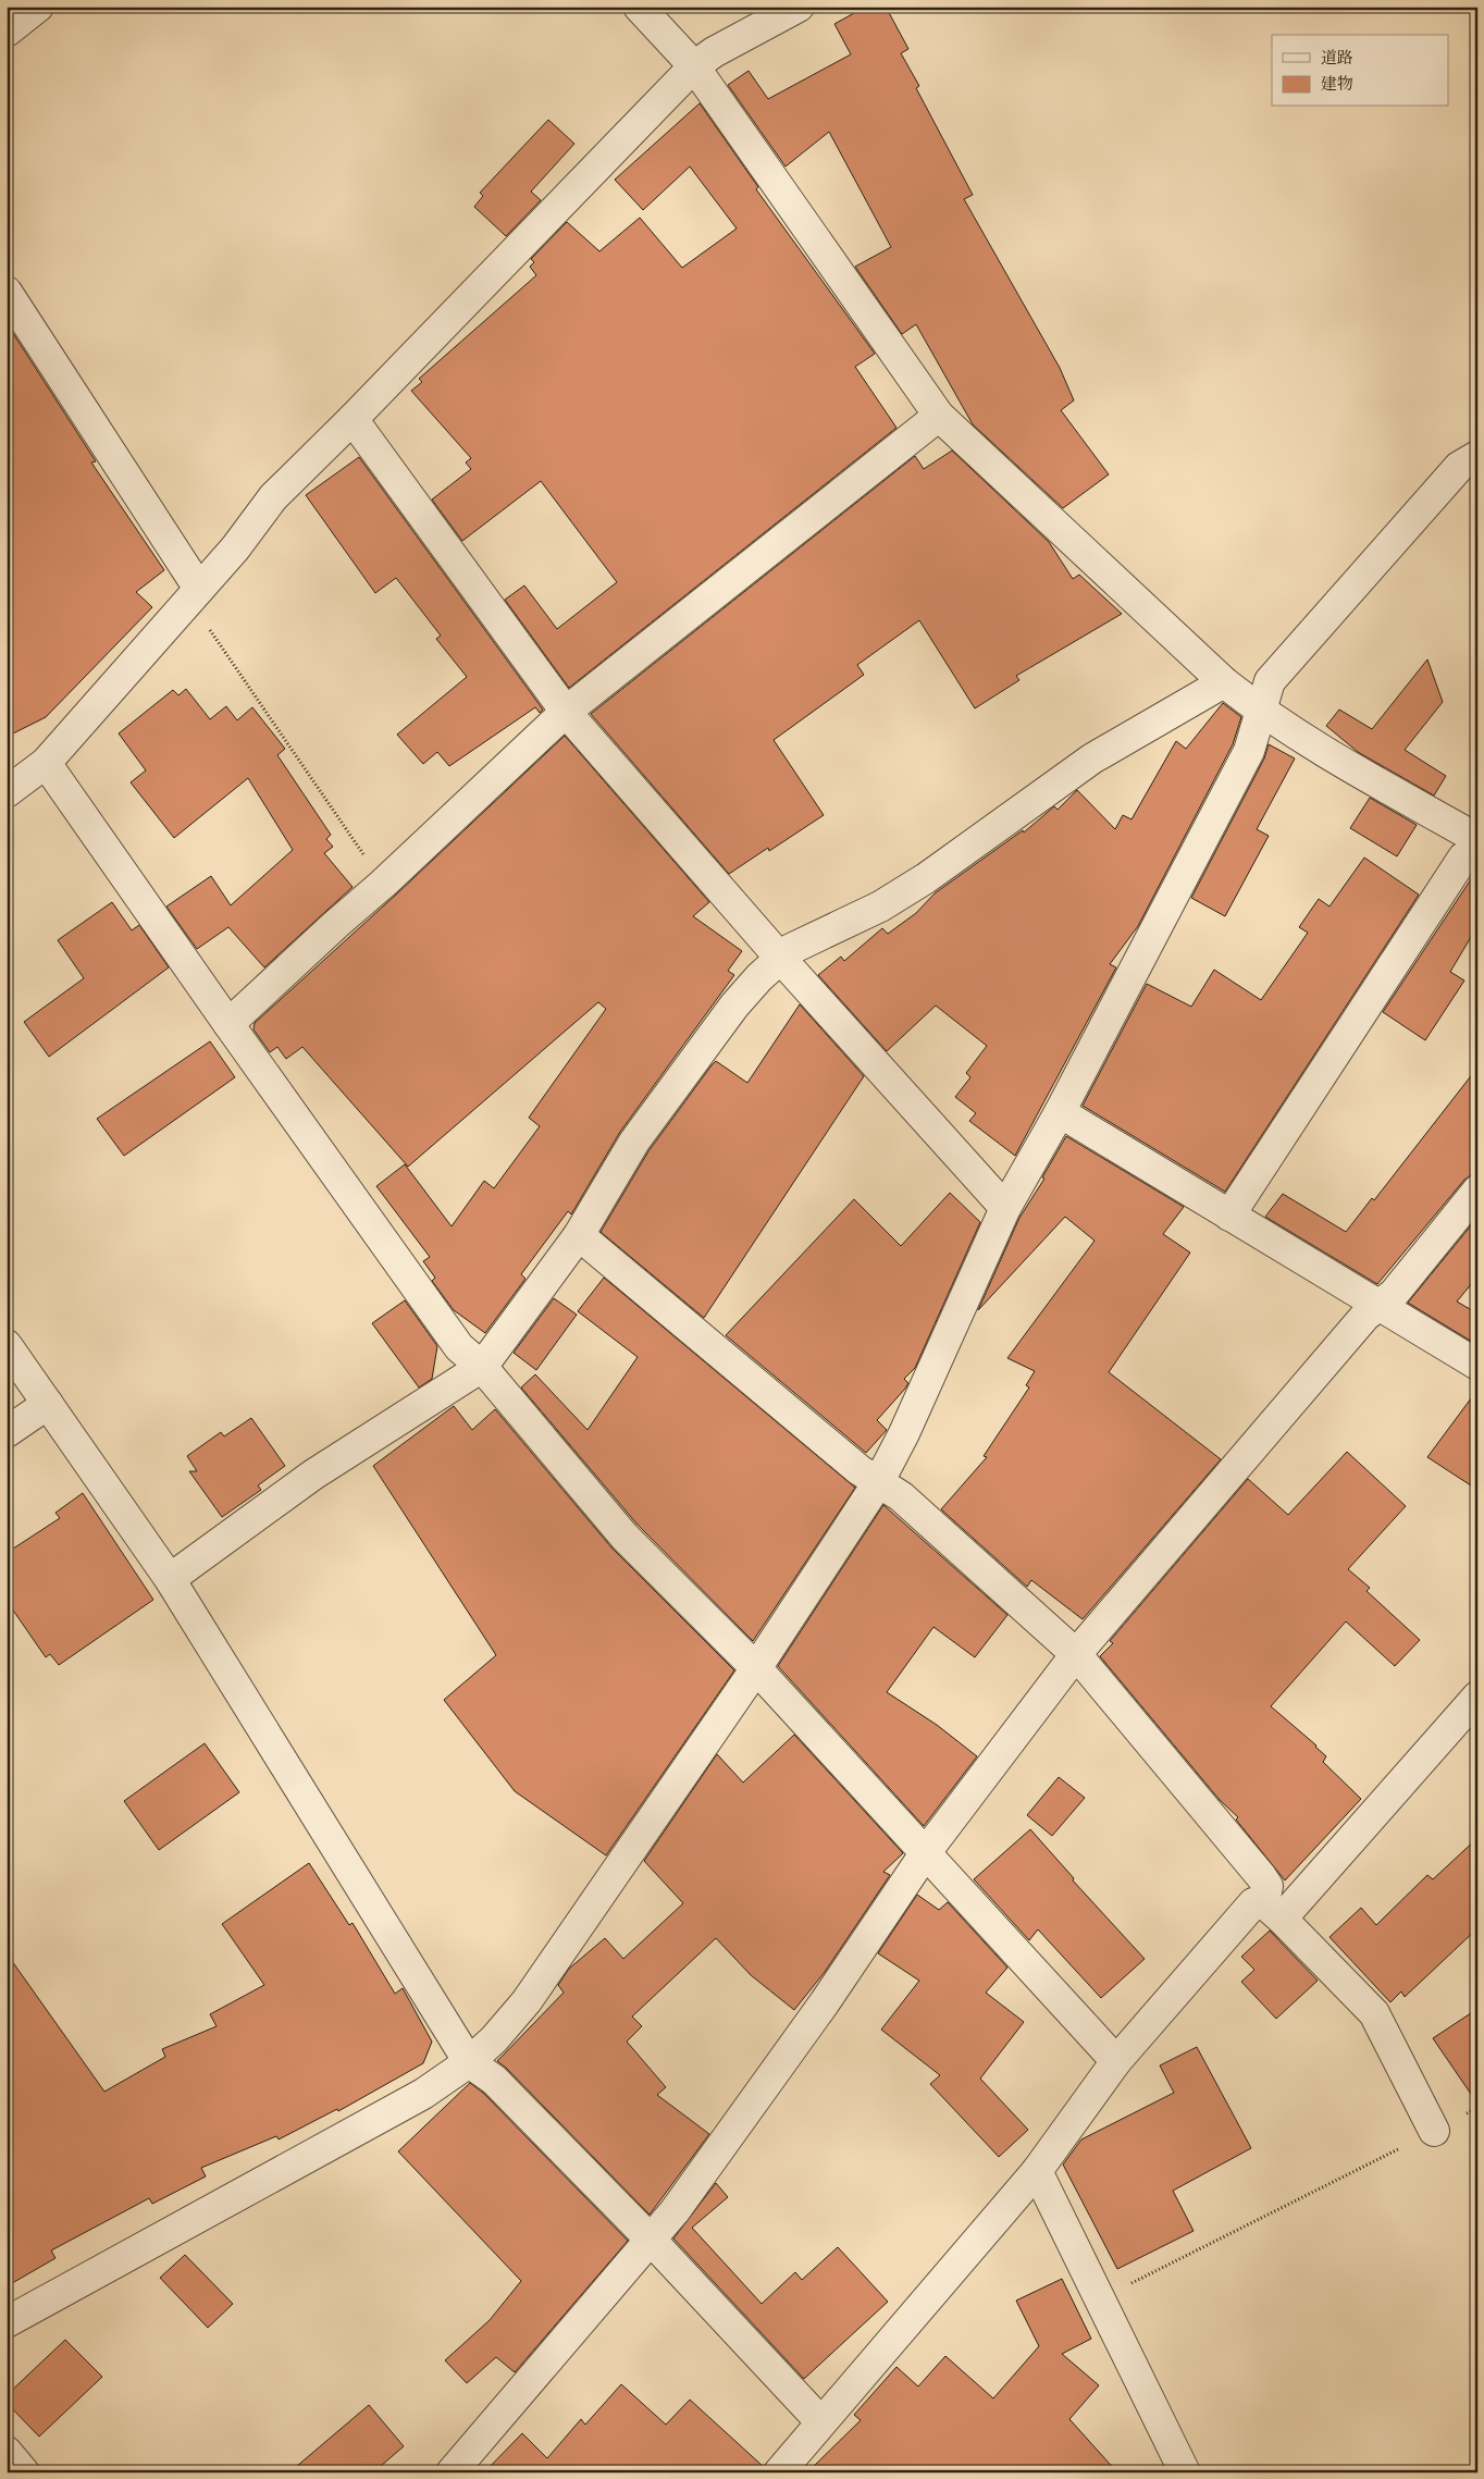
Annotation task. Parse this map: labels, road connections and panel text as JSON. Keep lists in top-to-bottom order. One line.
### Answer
{"legend":["道路","建物"]}
